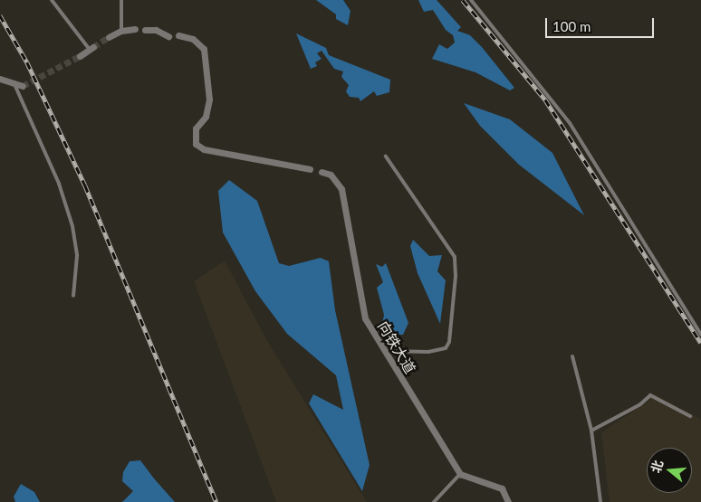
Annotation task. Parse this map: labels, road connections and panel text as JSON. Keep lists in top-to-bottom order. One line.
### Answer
{"streets":{"street":["向铁大道"]},"scale_bar":"100 m","north":"left"}
